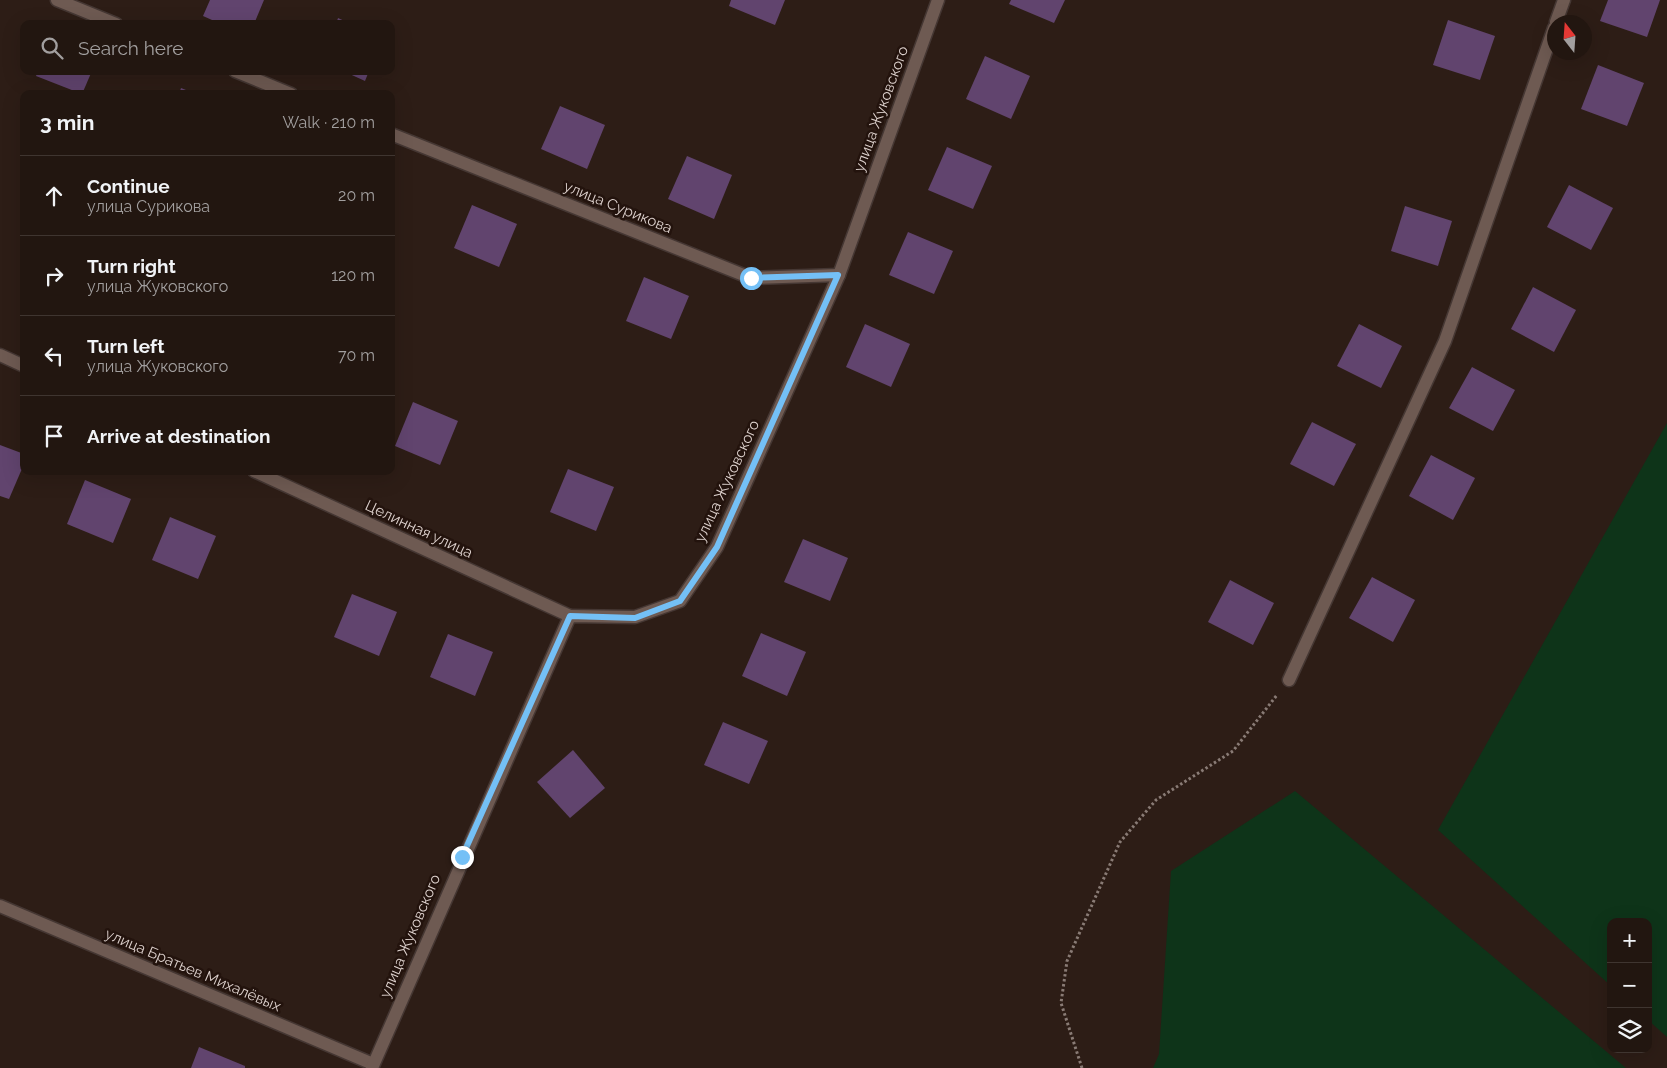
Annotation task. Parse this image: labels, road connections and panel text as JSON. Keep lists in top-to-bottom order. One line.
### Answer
{"streets":{"street":["улица Жуковского","улица Сурикова","Целинная улица","улица Братьев Михалёвых"]},"crossings":[["улица Жуковского","улица Сурикова"],["улица Жуковского","Целинная улица"],["улица Жуковского","улица Братьев Михалёвых"]],"north":"top","page":{"search":"Search here","heading":["3 min","Walk · 210 m"],"list":[["Continue","улица Сурикова","20 m"],["Turn right","улица Жуковского","120 m"],["Turn left","улица Жуковского","70 m"],"Arrive at destination"],"map_buttons":["+","−"]}}
